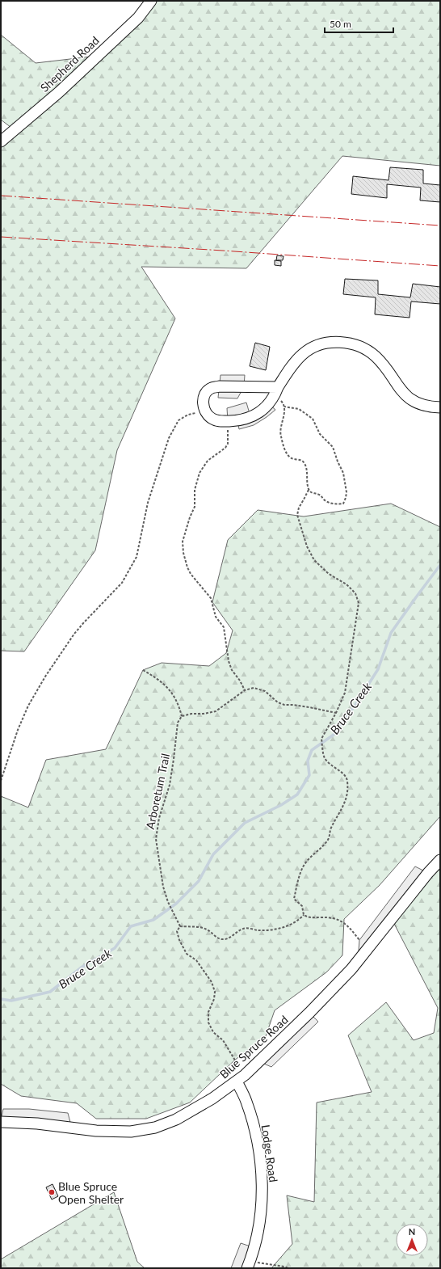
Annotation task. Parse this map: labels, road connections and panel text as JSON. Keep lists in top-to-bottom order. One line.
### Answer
{"streets":{"street":["Shepherd Road","Blue Spruce Road","Lodge Road"],"path":["Arboretum Trail"]},"crossings":[["Blue Spruce Road","Lodge Road"]],"water":["Bruce Creek"],"places":["Blue Spruce Open Shelter"],"scale_bar":"50 m","north":"top"}
